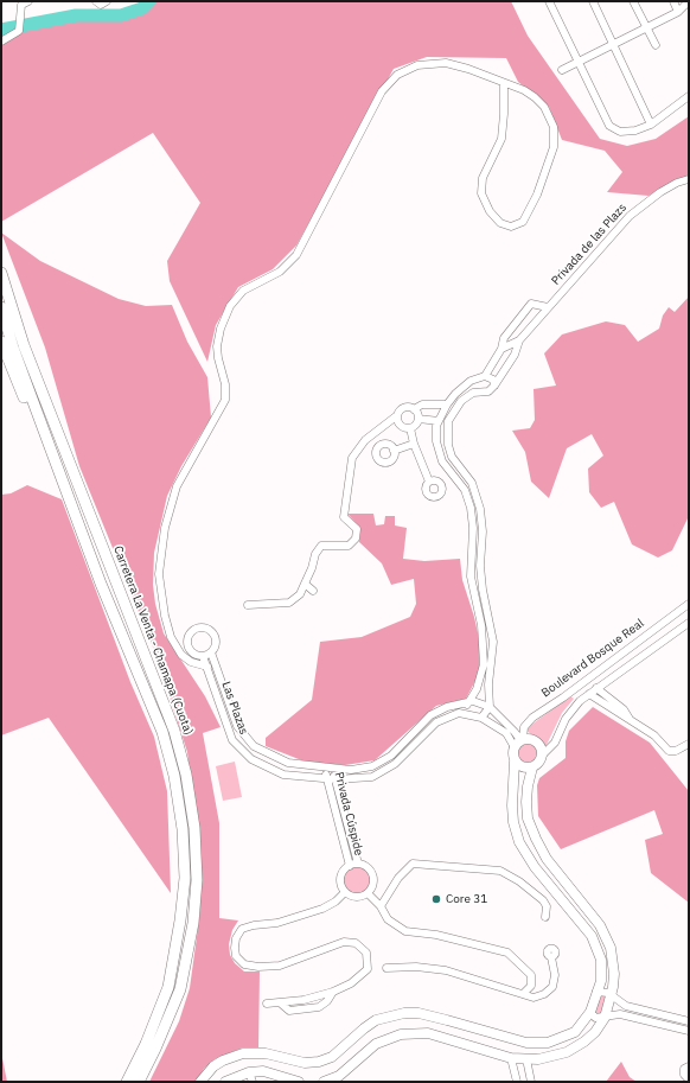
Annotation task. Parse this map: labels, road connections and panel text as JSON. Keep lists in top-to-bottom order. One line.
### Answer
{"streets":{"highway":["Carretera La Venta - Chamapa (Cuota)"],"street":["Privada de las Plazs","Boulevard Bosque Real","Las Plazas","Privada Cúspide"]},"crossings":[["Las Plazas","Privada Cúspide"]],"places":["Core 31"]}
